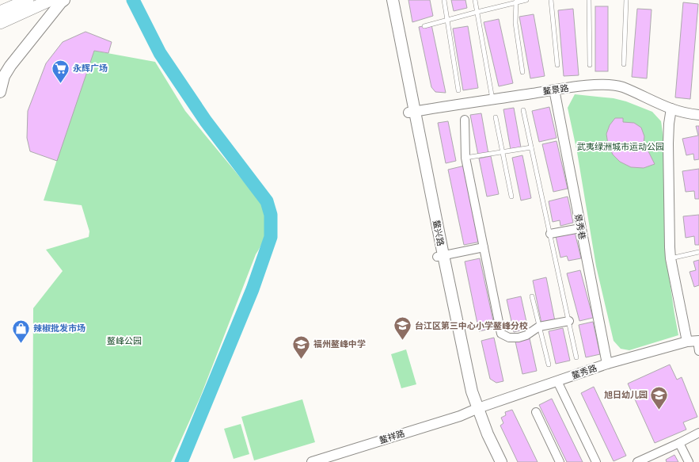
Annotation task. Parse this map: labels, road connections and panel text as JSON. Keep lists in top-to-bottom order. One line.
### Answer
{"streets":{"main road":["鳌兴路"],"street":["鳌景路","景秀巷","鳌秀路","鳌祥路"]},"crossings":[["鳌景路","景秀巷"],["鳌景路","鳌兴路"],["景秀巷","鳌秀路"],["鳌兴路","鳌秀路"],["鳌兴路","鳌祥路"],["鳌秀路","鳌祥路"]],"parks":["武夷绿洲城市运动公园","鳌峰公园"],"places":{"supermarket":["永辉广场"],"school or university":["台江区第三中心小学鳌峰分校","福州鳌峰中学","旭日幼儿园"],"shop":["辣椒批发市场"]}}
